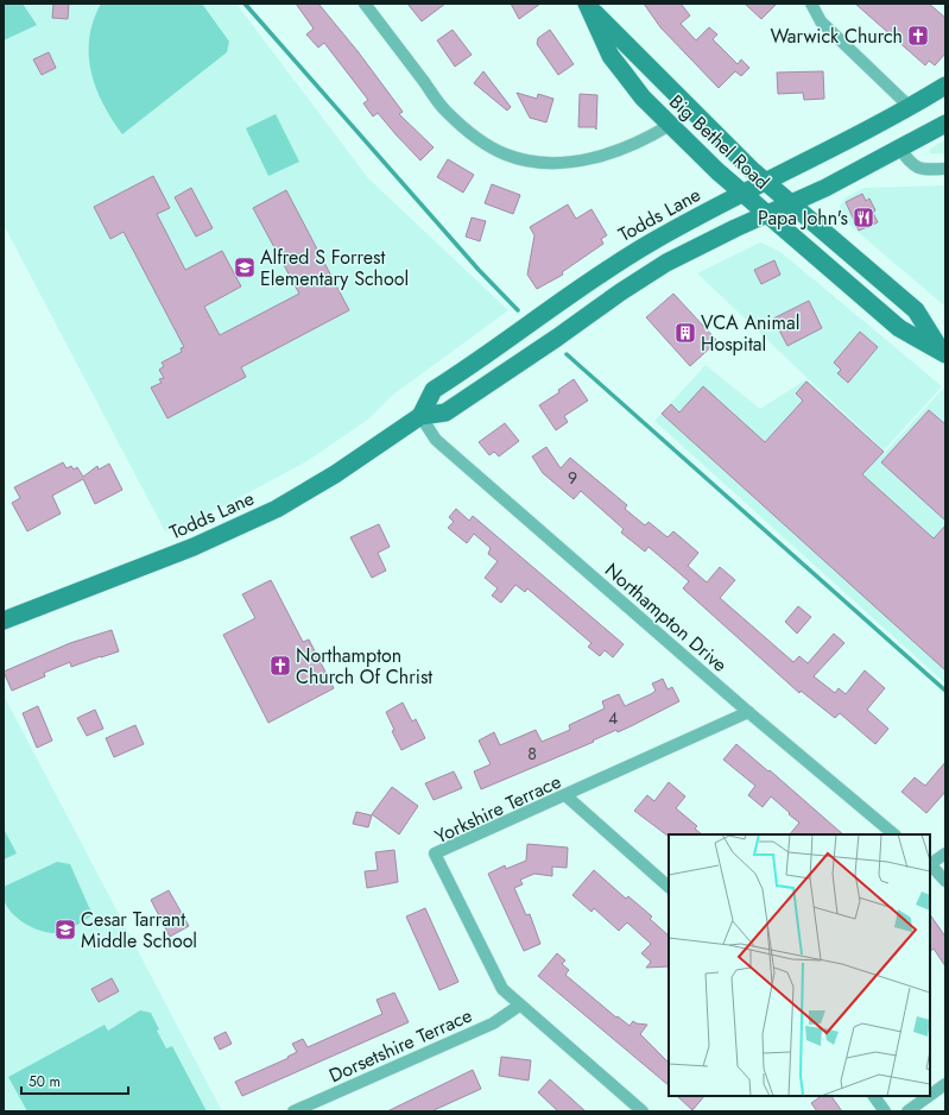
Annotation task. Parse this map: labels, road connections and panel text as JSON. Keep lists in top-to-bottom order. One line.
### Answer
{"streets":{"main road":["Big Bethel Road","Todds Lane"],"street":["Northampton Drive","Yorkshire Terrace","Dorsetshire Terrace"]},"crossings":[["Big Bethel Road","Todds Lane"],["Todds Lane","Northampton Drive"],["Northampton Drive","Yorkshire Terrace"],["Yorkshire Terrace","Dorsetshire Terrace"]],"places":{"church":["Warwick Church","Northampton Church Of Christ"],"restaurant":["Papa John's"],"school or university":["Alfred S Forrest Elementary School","Cesar Tarrant Middle School"],"building":["VCA Animal Hospital"]},"house_numbers":["9","4","8"],"scale_bar":"50 m"}
